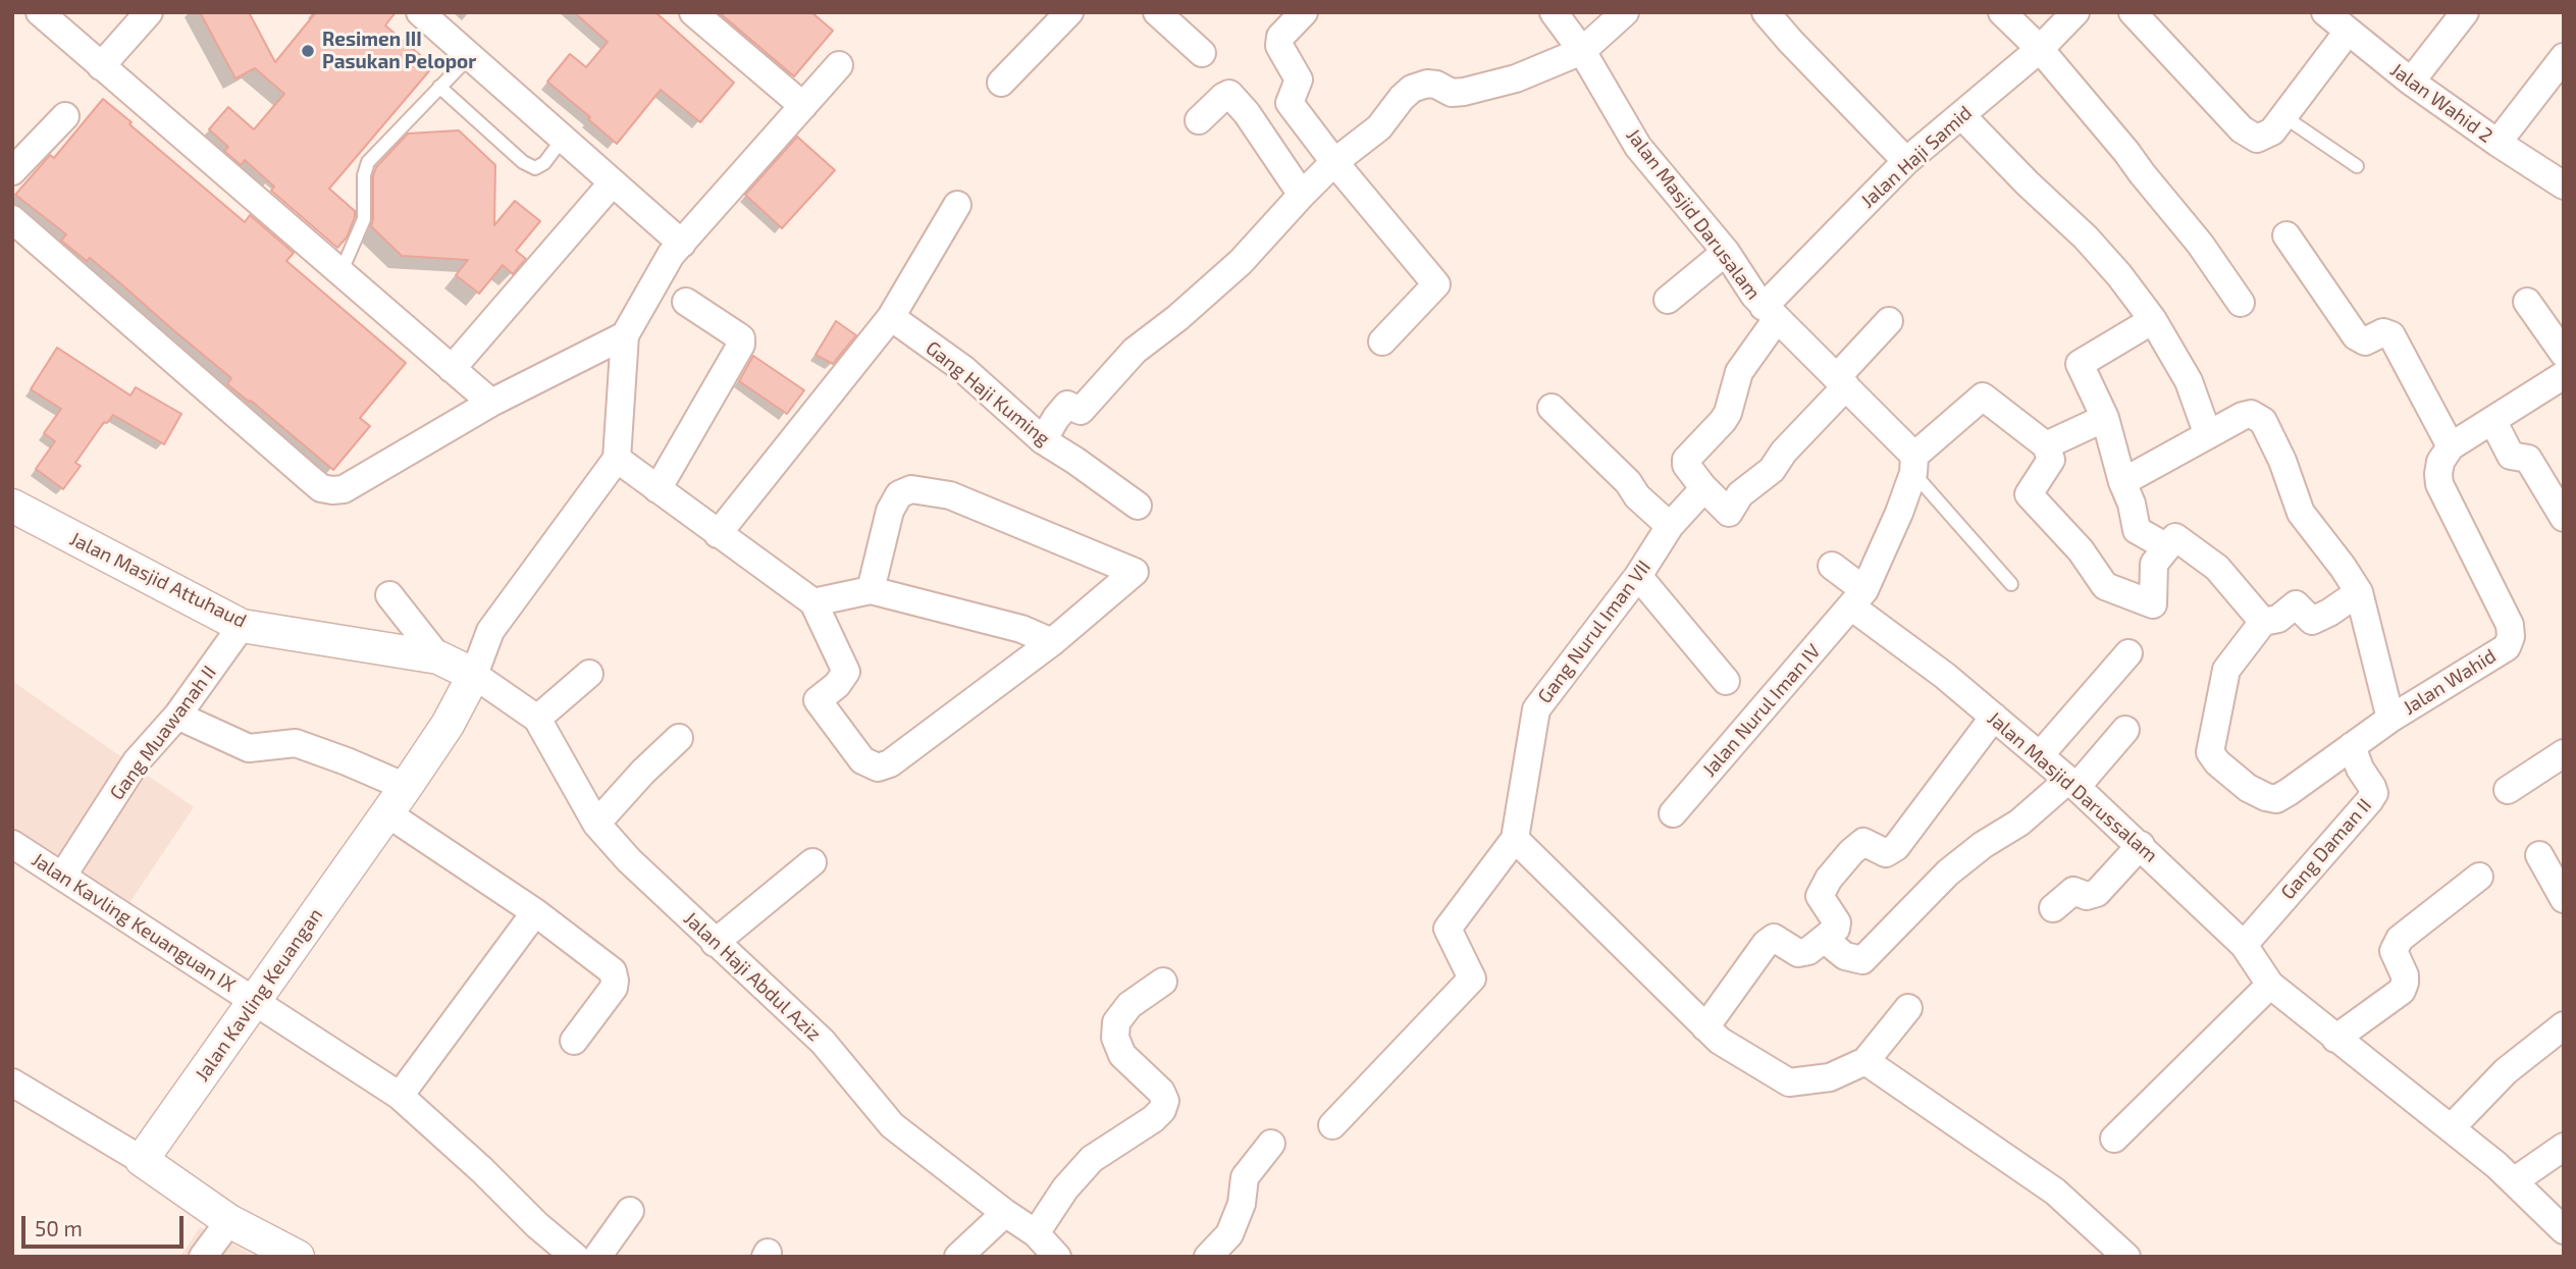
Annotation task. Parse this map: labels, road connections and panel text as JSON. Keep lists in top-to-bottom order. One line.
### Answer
{"streets":{"street":["Jalan Wahid 2","Jalan Haji Samid","Jalan Masjid Darusalam","Gang Haji Kuming","Jalan Masjid Attuhaud","Gang Nurul Iman VII","Jalan Wahid","Jalan Nurul Iman IV","Gang Muawanah II","Jalan Masjid Darussalam","Gang Daman II","Jalan Kavling Keuanguan IX","Jalan Haji Abdul Aziz","Jalan Kavling Keuangan"]},"crossings":[["Jalan Haji Samid","Jalan Masjid Darusalam"],["Jalan Masjid Attuhaud","Gang Muawanah II"],["Jalan Masjid Attuhaud","Jalan Haji Abdul Aziz"],["Jalan Masjid Attuhaud","Jalan Kavling Keuangan"],["Jalan Wahid","Gang Daman II"],["Jalan Nurul Iman IV","Jalan Masjid Darussalam"],["Gang Muawanah II","Jalan Kavling Keuanguan IX"],["Jalan Masjid Darussalam","Gang Daman II"],["Jalan Kavling Keuanguan IX","Jalan Kavling Keuangan"],["Jalan Haji Abdul Aziz","Jalan Kavling Keuangan"]],"places":["Resimen III Pasukan Pelopor"],"scale_bar":"50 m"}
